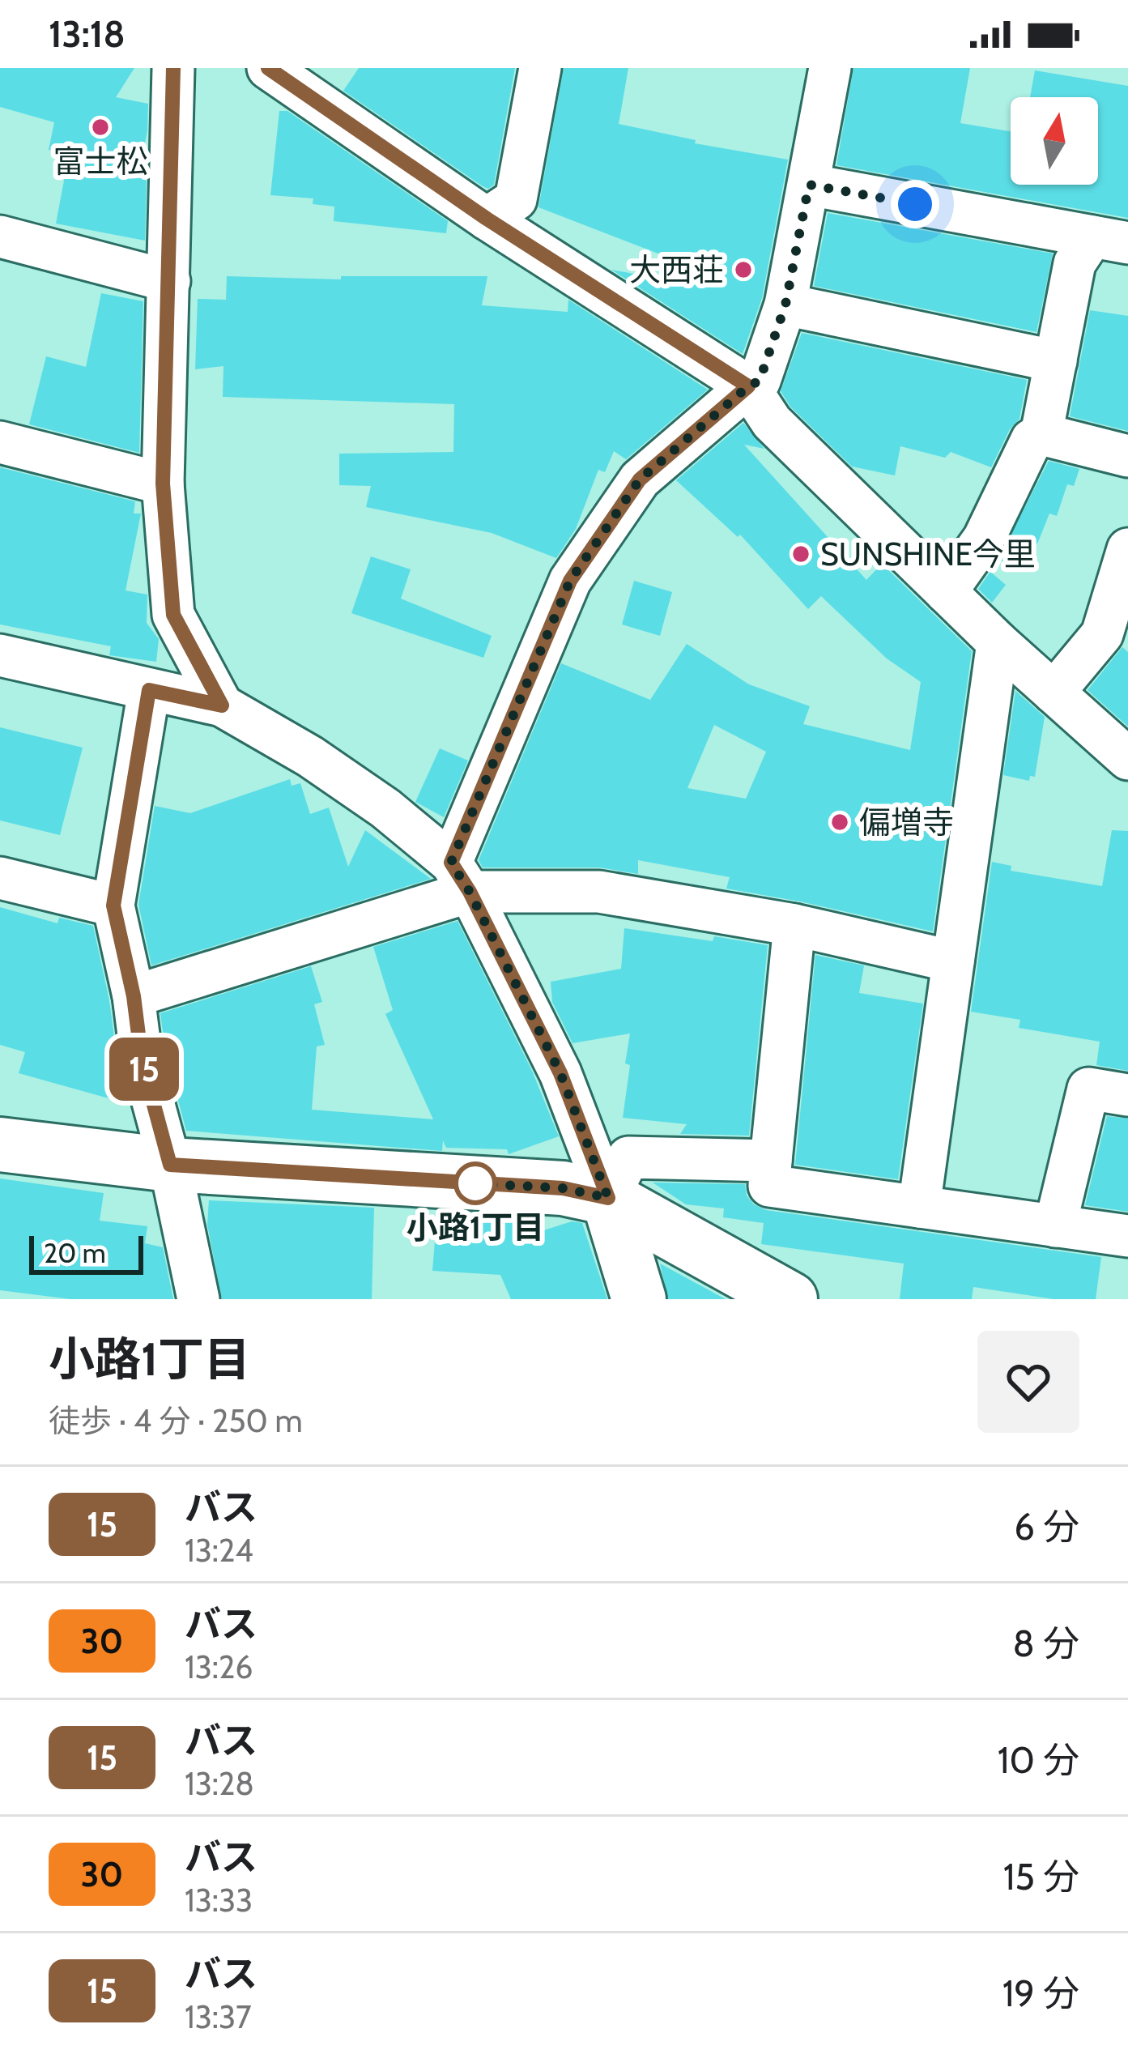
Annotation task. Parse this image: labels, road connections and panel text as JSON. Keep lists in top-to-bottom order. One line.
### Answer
{"places":["富士松","大西荘","SUNSHINE今里","偏増寺","小路1丁目"],"lines":["bus line 15"],"scale_bar":"20 m","north":"top","page":{"status":"13:18","on_map":"15","scale":"20 m","heading":["小路1丁目","徒歩 · 4 分 · 250 m"],"list":[{"mark":"15","name":"バス","note":"13:24","value":"6 分"},{"mark":"30","name":"バス","note":"13:26","value":"8 分"},{"mark":"15","name":"バス","note":"13:28","value":"10 分"},{"mark":"30","name":"バス","note":"13:33","value":"15 分"},{"mark":"15","name":"バス","note":"13:37","value":"19 分"}]}}
